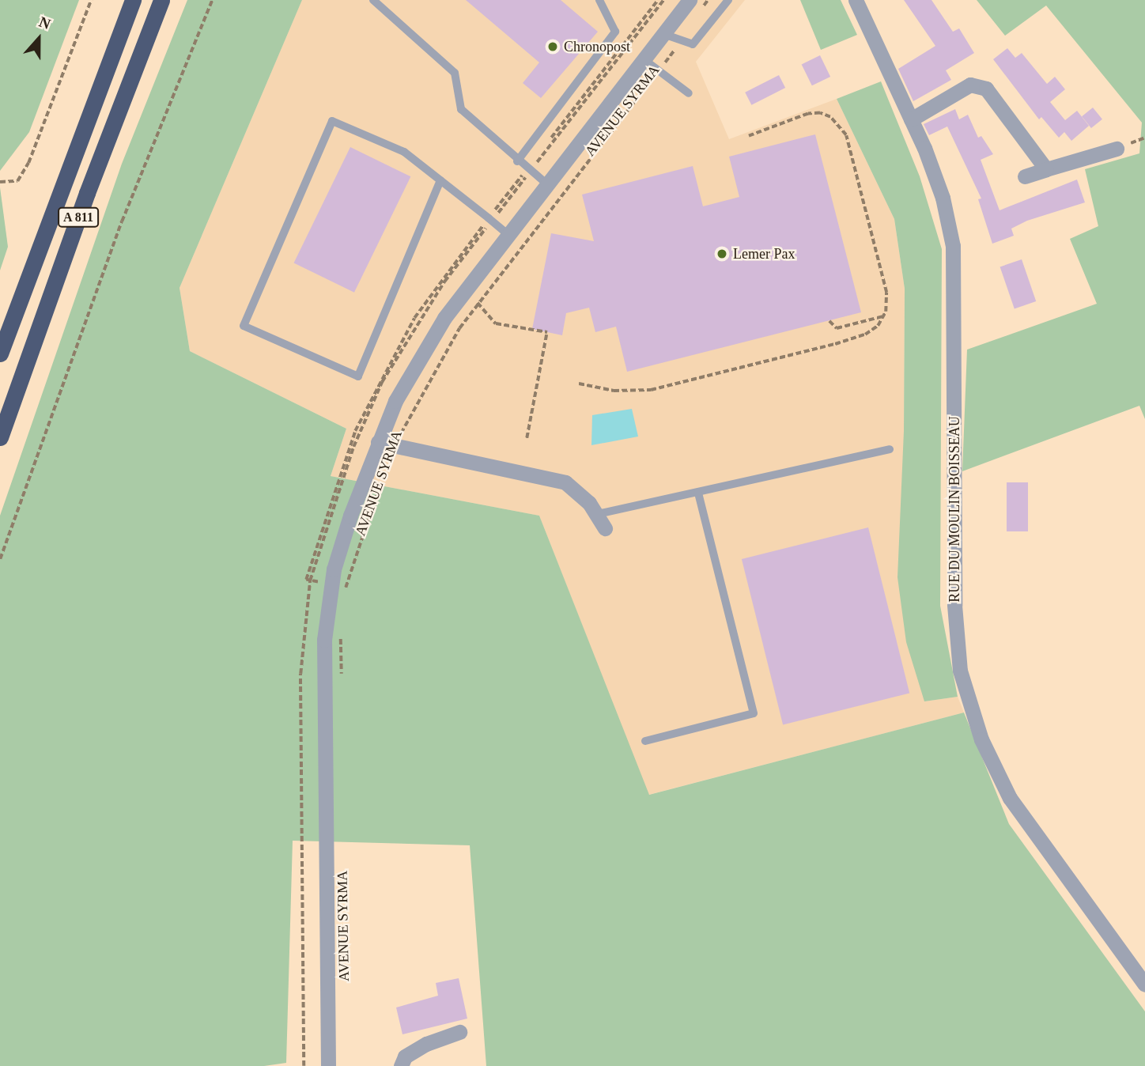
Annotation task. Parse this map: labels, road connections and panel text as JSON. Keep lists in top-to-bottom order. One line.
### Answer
{"streets":{"highway":["A 811"],"street":["AVENUE SYRMA","RUE DU MOULIN BOISSEAU"]},"places":["Chronopost","Lemer Pax"],"north":"top"}
